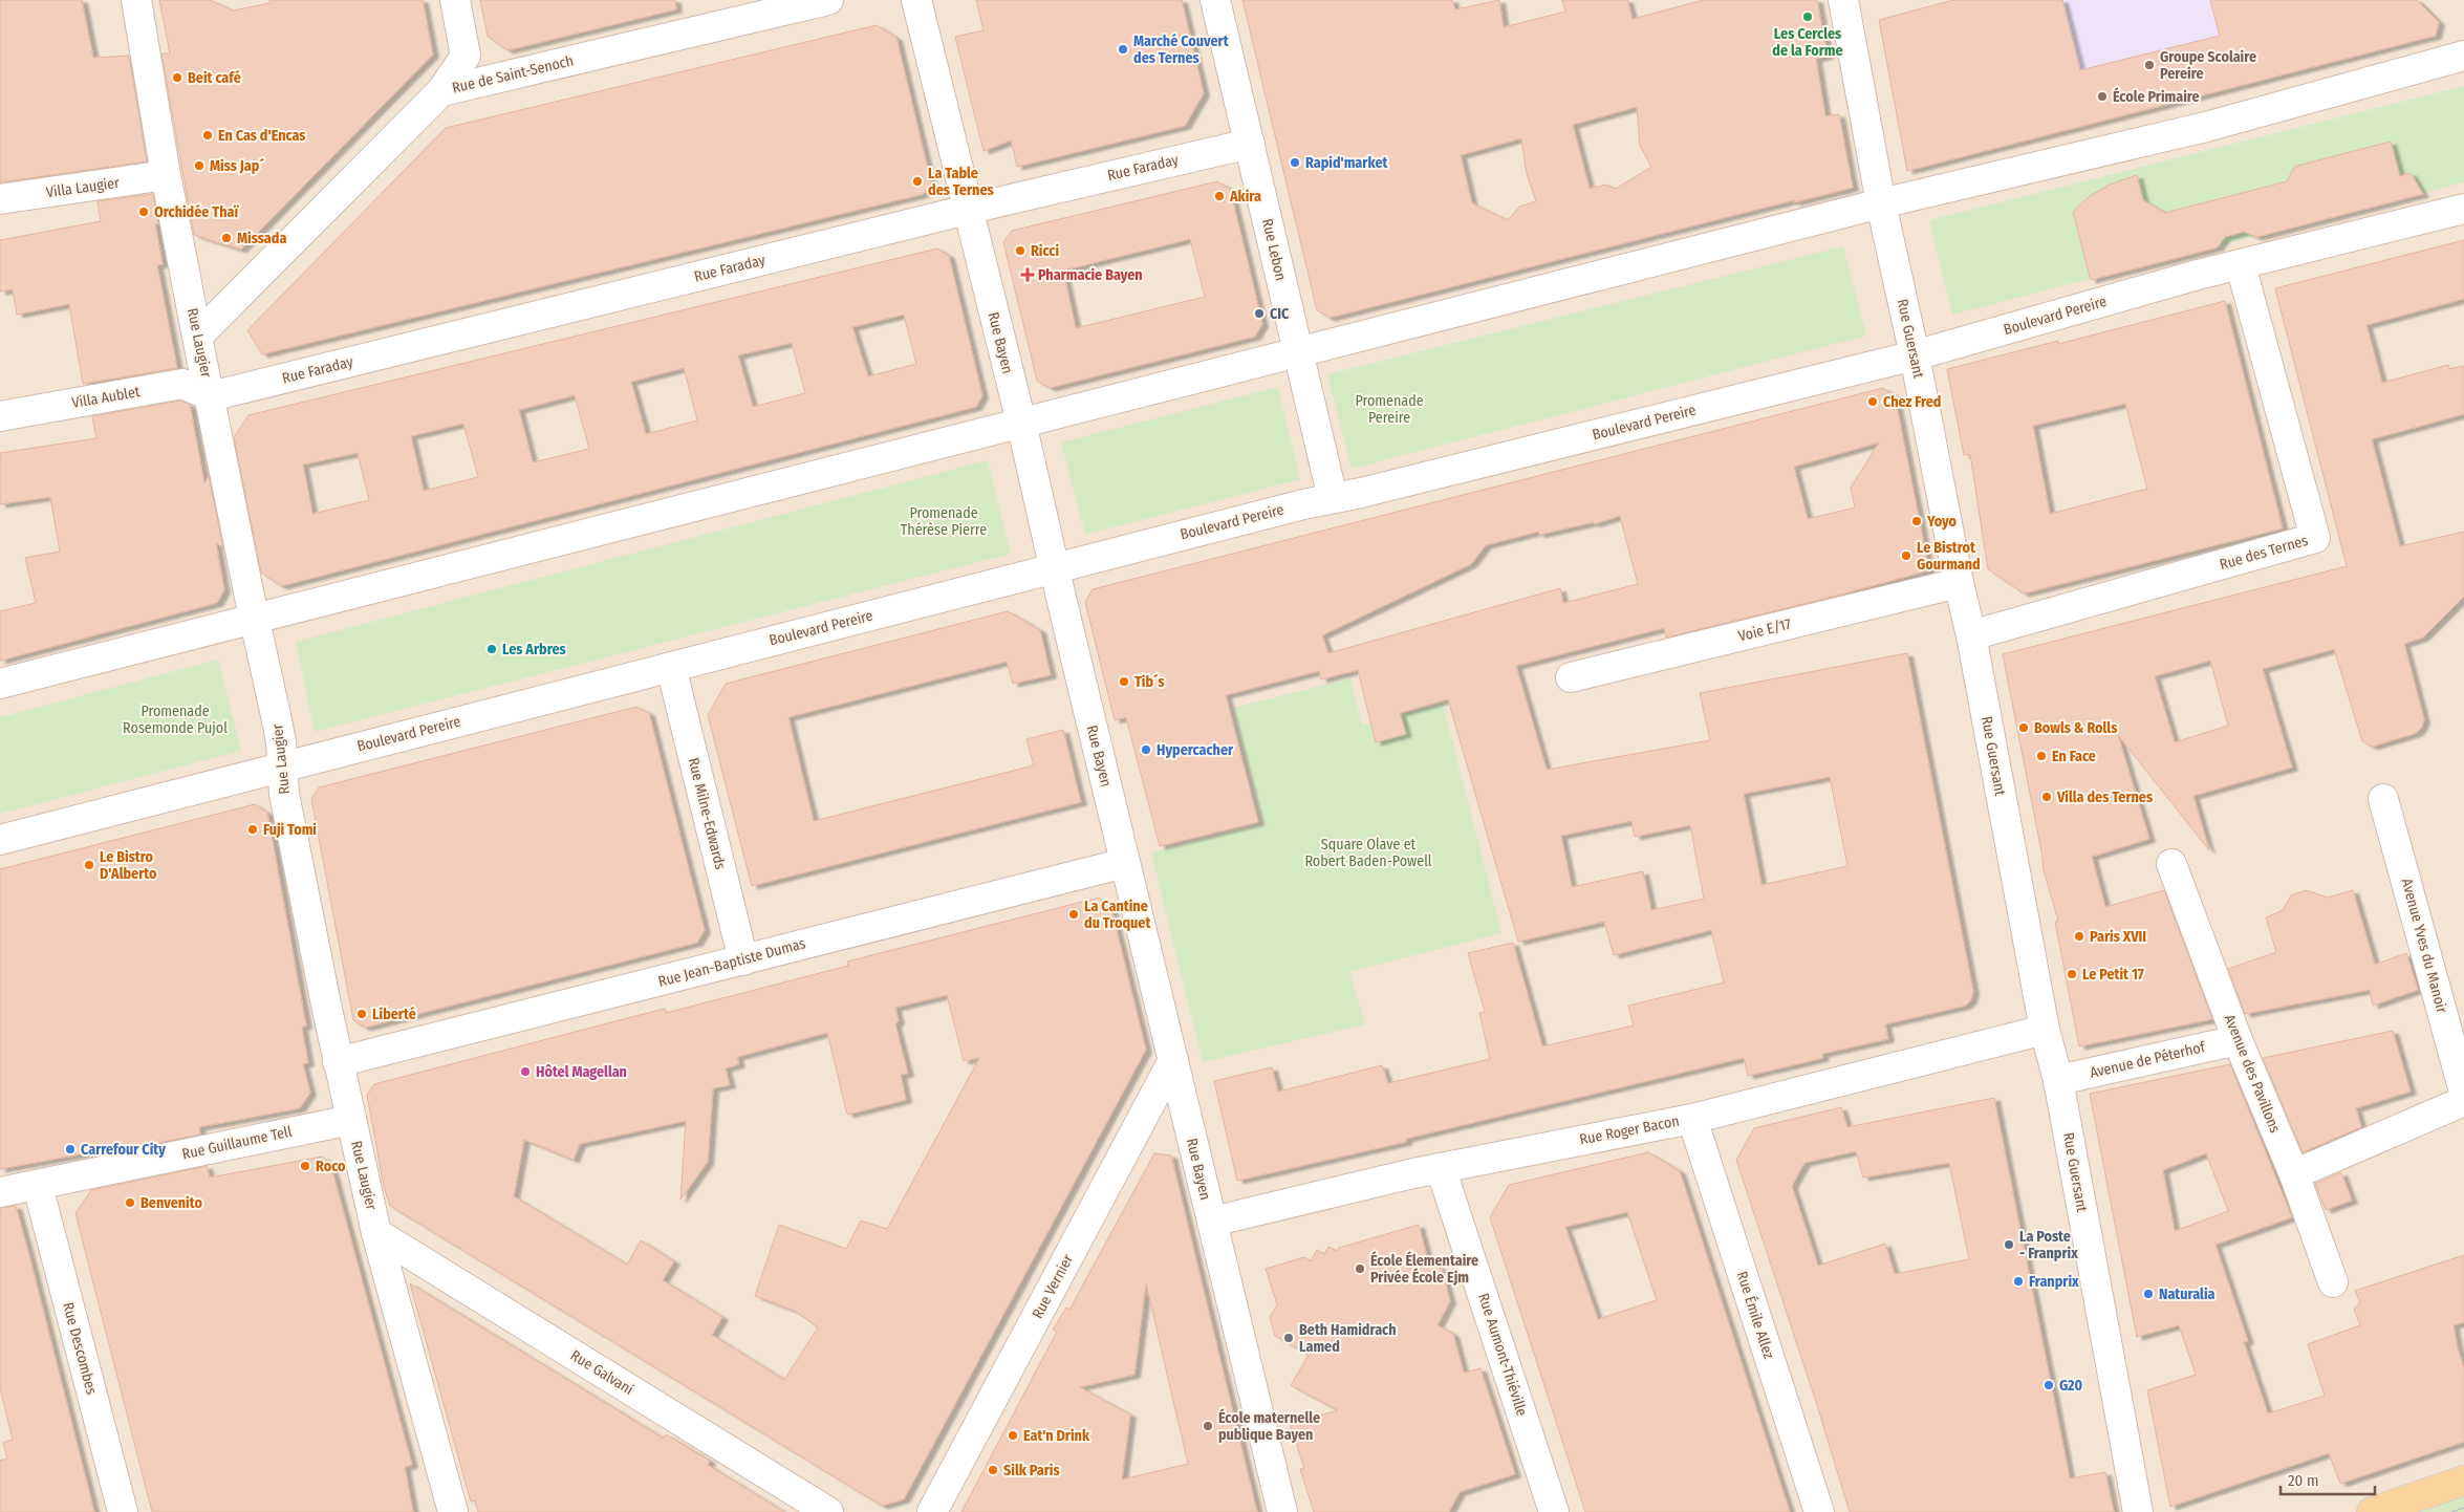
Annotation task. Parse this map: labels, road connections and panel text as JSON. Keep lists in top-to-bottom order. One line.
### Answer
{"streets":{"street":["Rue de Saint-Senoch","Rue Faraday","Villa Laugier","Rue Lebon","Boulevard Pereire","Rue Guersant","Rue Laugier","Rue Bayen","Villa Aublet","Rue des Ternes","Voie E/17","Rue Milne-Edwards","Avenue Yves du Manoir","Rue Jean-Baptiste Dumas","Avenue de Péterhof","Avenue des Pavillons","Rue Roger Bacon","Rue Guillaume Tell","Rue Vernier","Rue Émile Allez","Rue Descombes","Rue Aumont-Thiéville","Rue Galvani"]},"crossings":[["Rue de Saint-Senoch","Rue Laugier"],["Rue Faraday","Rue Lebon"],["Rue Faraday","Rue Laugier"],["Rue Faraday","Rue Bayen"],["Rue Faraday","Villa Aublet"],["Villa Laugier","Rue Laugier"],["Rue Lebon","Boulevard Pereire"],["Boulevard Pereire","Rue Guersant"],["Boulevard Pereire","Rue Laugier"],["Boulevard Pereire","Rue Bayen"],["Boulevard Pereire","Rue des Ternes"],["Boulevard Pereire","Rue Milne-Edwards"],["Rue Guersant","Rue des Ternes"],["Rue Guersant","Voie E/17"],["Rue Guersant","Avenue de Péterhof"],["Rue Guersant","Rue Roger Bacon"],["Rue Laugier","Villa Aublet"],["Rue Laugier","Rue Jean-Baptiste Dumas"],["Rue Laugier","Rue Guillaume Tell"],["Rue Laugier","Rue Galvani"],["Rue Bayen","Rue Jean-Baptiste Dumas"],["Rue Bayen","Rue Roger Bacon"],["Rue Bayen","Rue Vernier"],["Rue Milne-Edwards","Rue Jean-Baptiste Dumas"],["Avenue de Péterhof","Avenue des Pavillons"],["Rue Roger Bacon","Rue Émile Allez"],["Rue Roger Bacon","Rue Aumont-Thiéville"],["Rue Guillaume Tell","Rue Descombes"]],"parks":["Promenade Pereire","Promenade Thérèse Pierre","Promenade Rosemonde Pujol","Square Olave et Robert Baden-Powell"],"places":{"other":["Les Cercles de la Forme","Marché Couvert des Ternes","Groupe Scolaire Pereire","Beit café","École Primaire","En Cas d'Encas","Rapid'market","Miss Jap´","La Table des Ternes","Akira","Orchidée Thaï","Missada","Ricci","CIC","Chez Fred","Yoyo","Le Bistrot Gourmand","Les Arbres","Tib´s","Bowls & Rolls","Hypercacher","En Face","Villa des Ternes","Fuji Tomi","Le Bistro D'Alberto","La Cantine du Troquet","Paris XVII","Le Petit 17","Liberté","Hôtel Magellan","Carrefour City","Roco","Benvenito","La Poste - Franprix","École Élementaire Privée École Ejm","Franprix","Naturalia","Beth Hamidrach Lamed","G20","École maternelle publique Bayen","Eat'n Drink","Silk Paris"],"health":["Pharmacie Bayen"]},"scale_bar":"20 m"}
